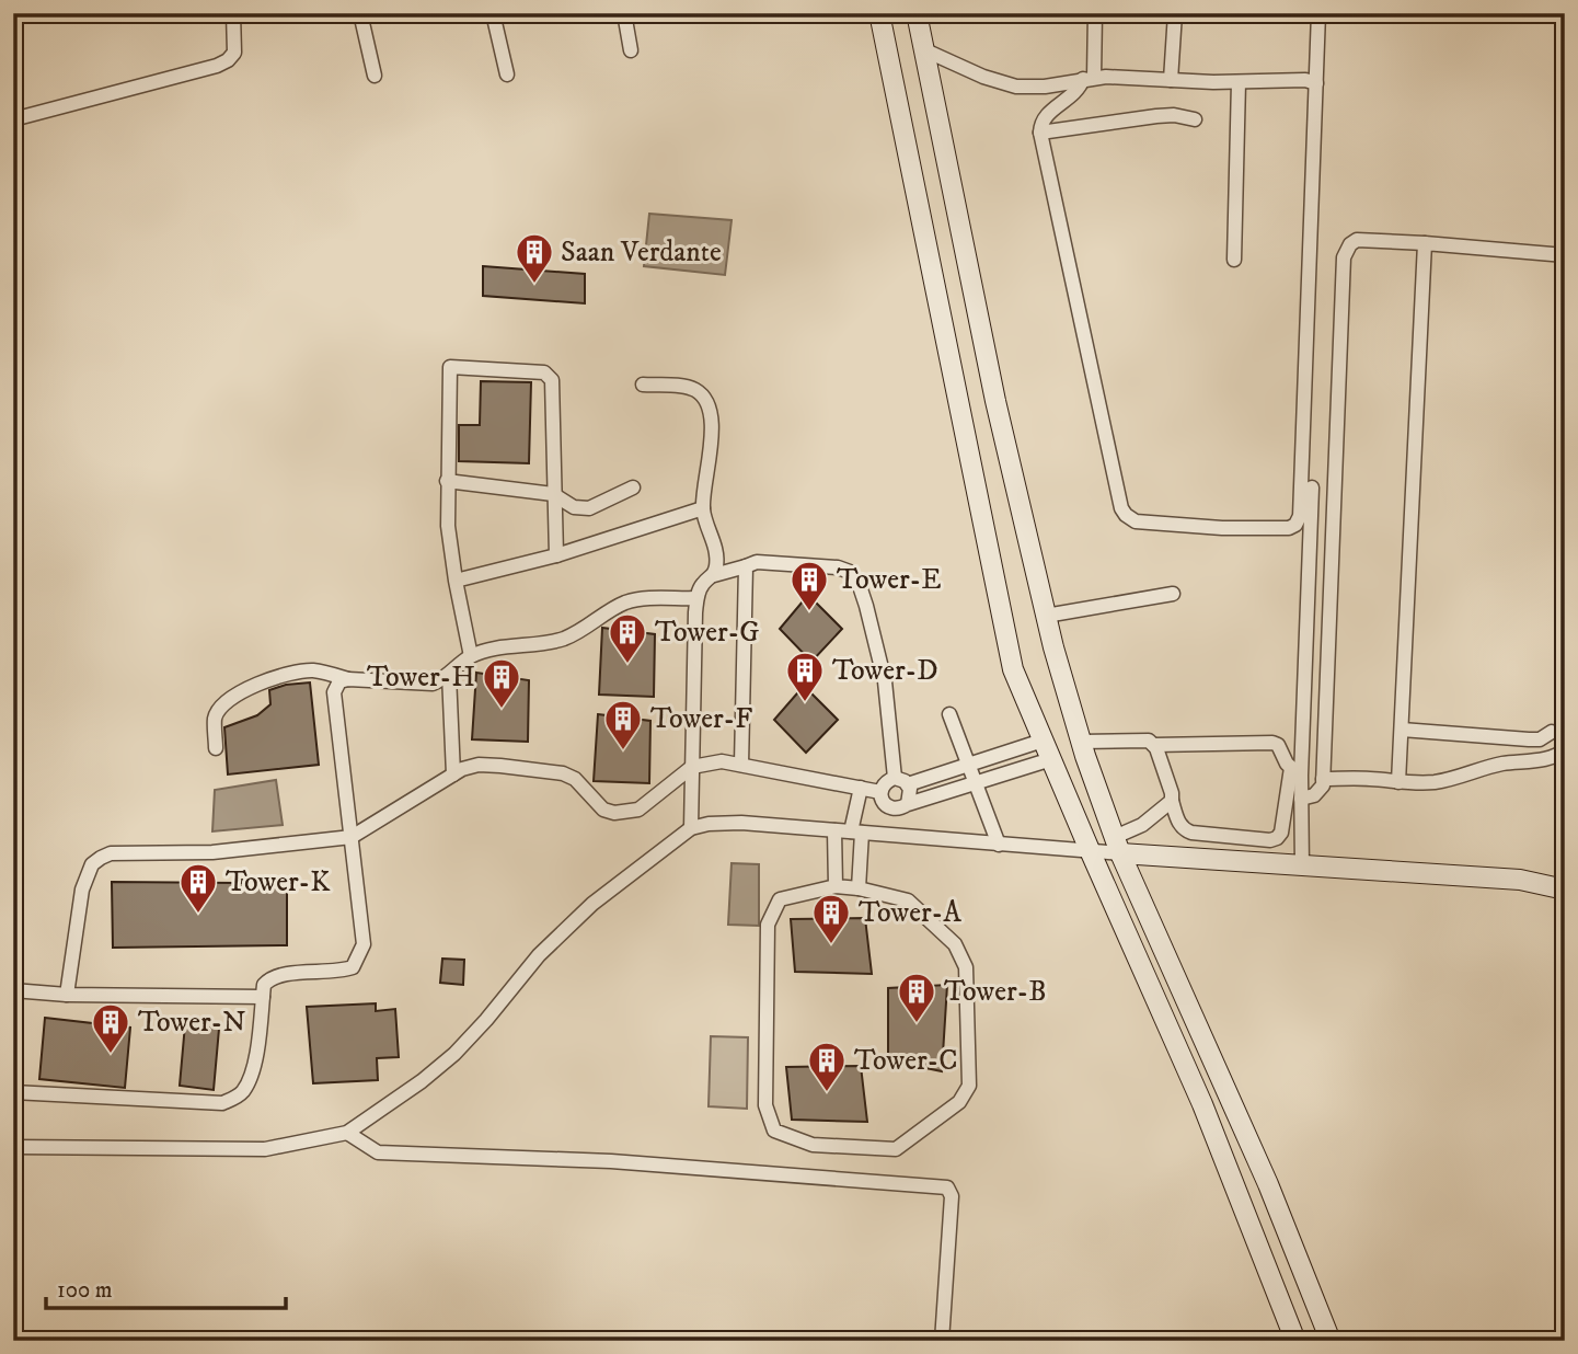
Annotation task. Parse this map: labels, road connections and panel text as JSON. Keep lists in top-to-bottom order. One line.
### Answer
{"places":{"building":["Saan Verdante","Tower-E","Tower-G","Tower-D","Tower-H","Tower-F","Tower-K","Tower-A","Tower-B","Tower-N","Tower-C"]},"scale_bar":"100 m"}
